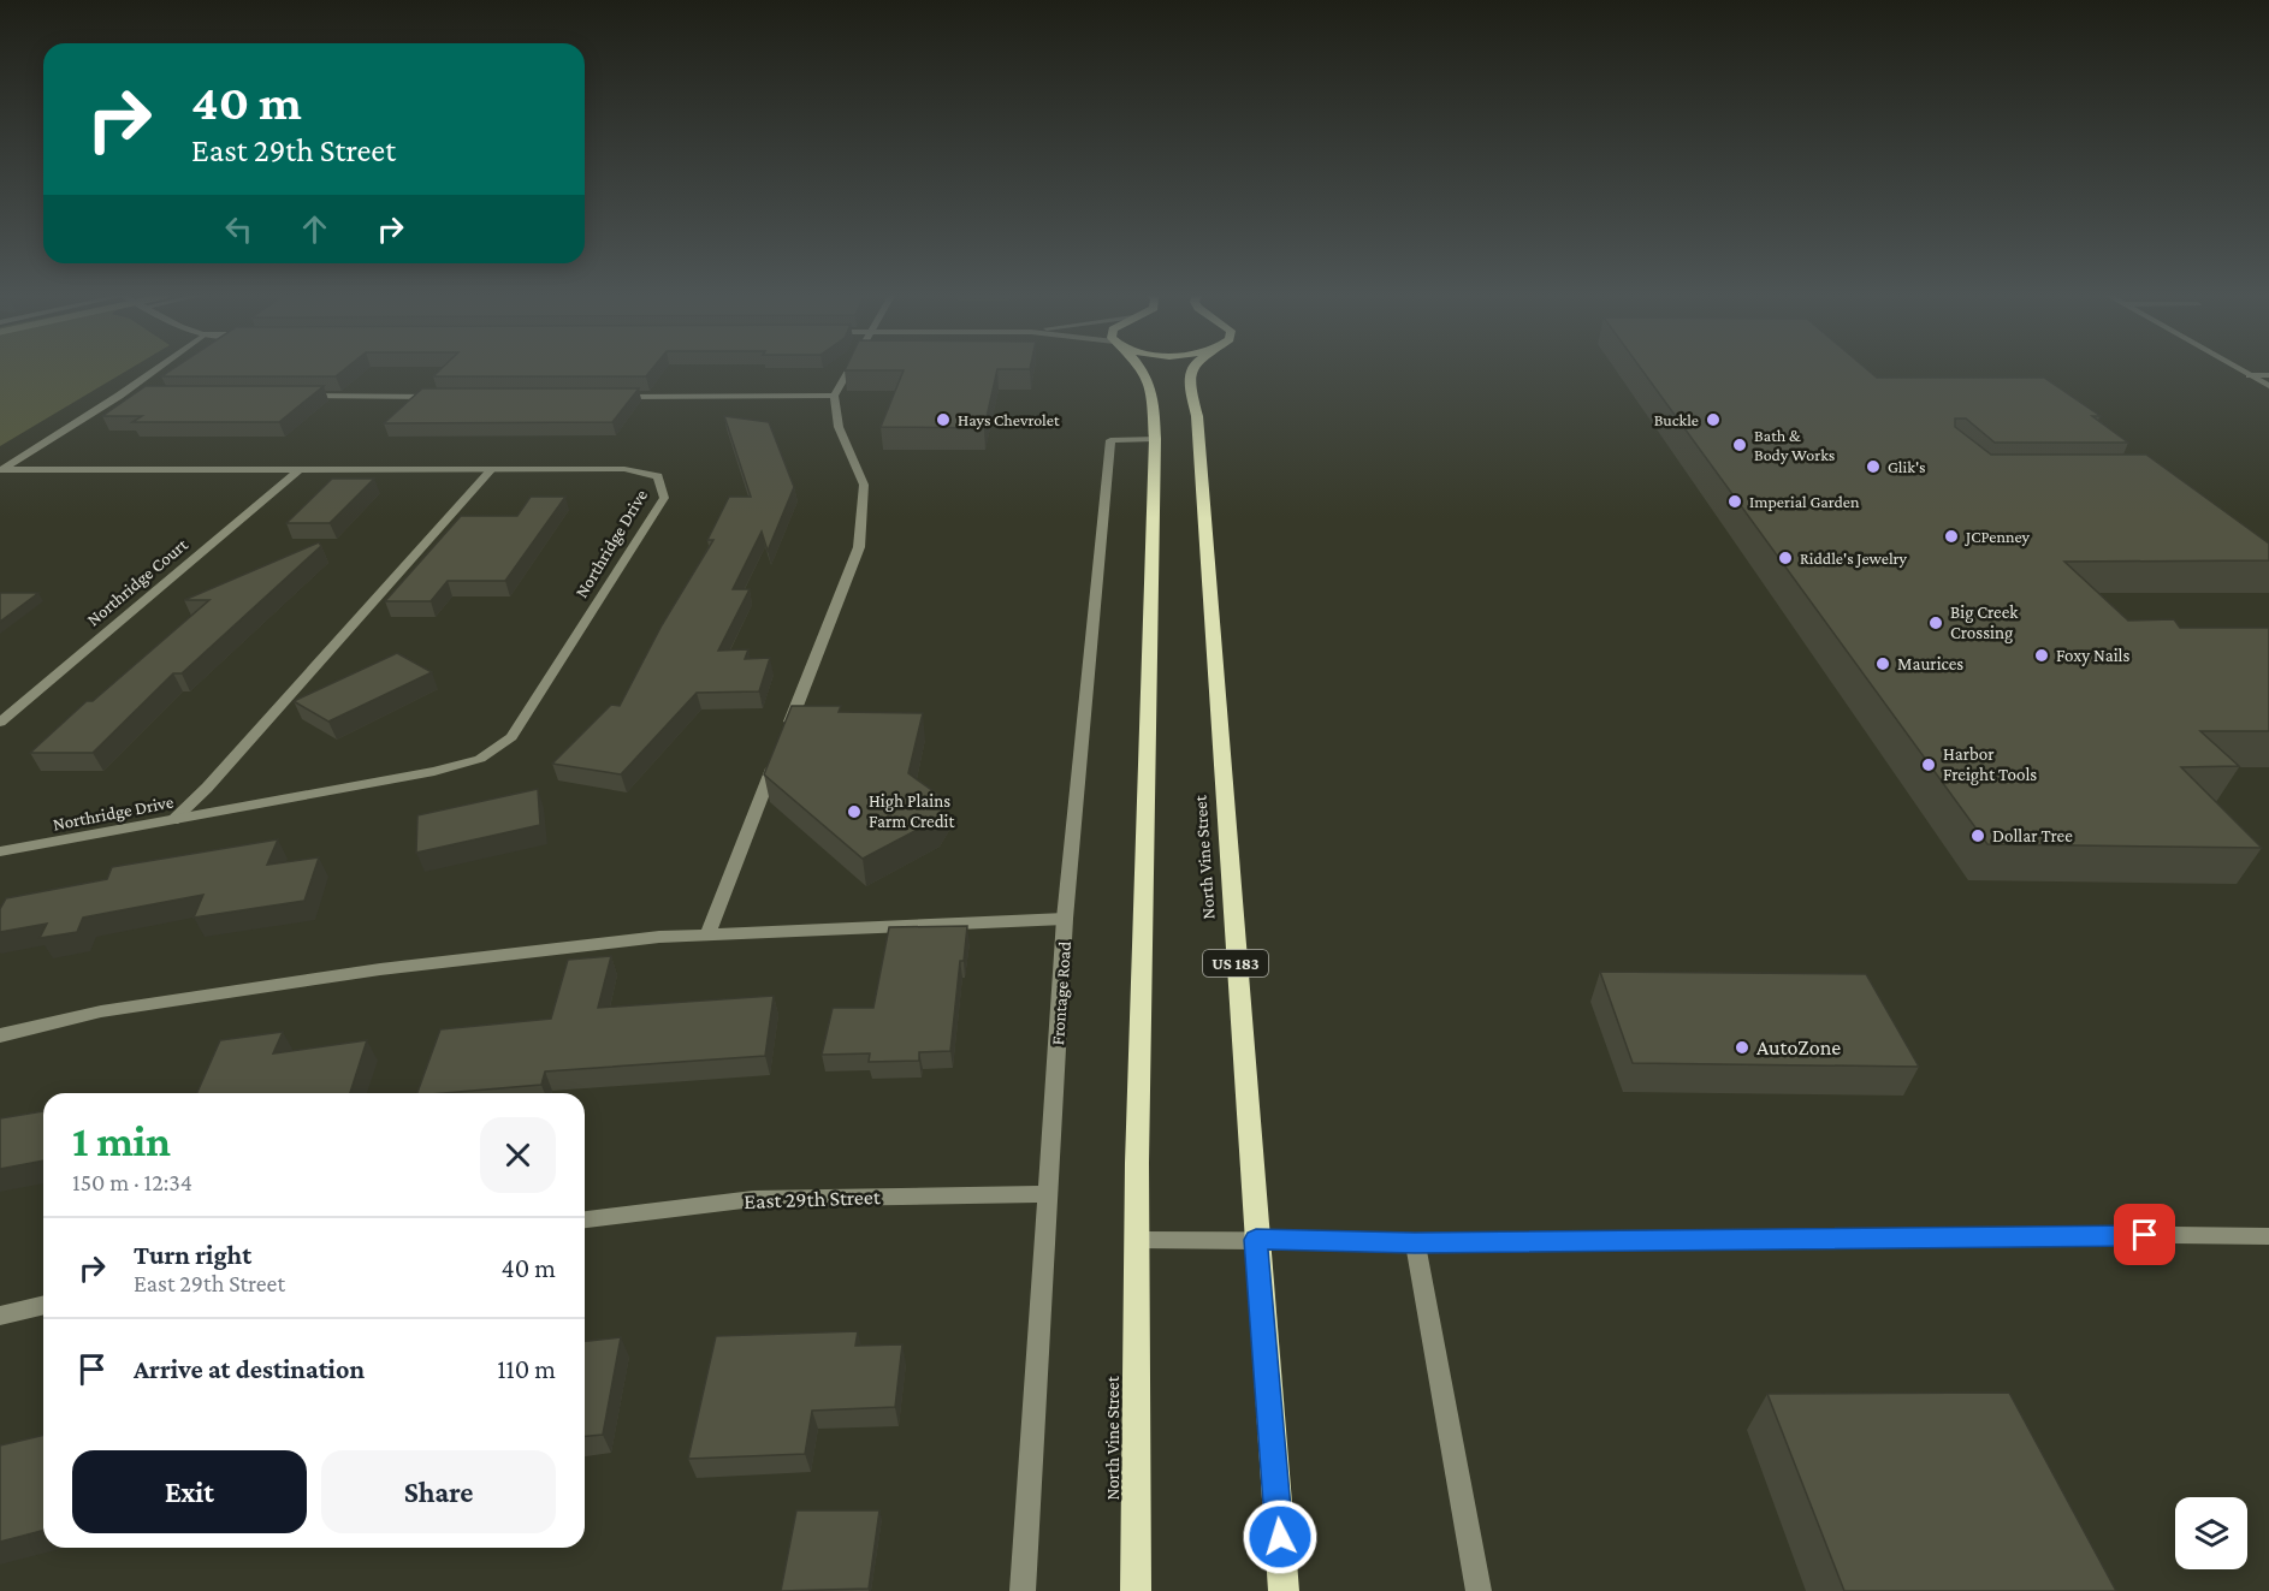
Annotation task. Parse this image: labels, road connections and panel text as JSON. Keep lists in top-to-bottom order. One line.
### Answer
{"streets":{"main road":["North Vine Street","US 183"],"street":["Northridge Drive","Northridge Court","Frontage Road","East 29th Street"]},"crossings":[["Northridge Drive","Northridge Court"],["North Vine Street","Frontage Road"],["Frontage Road","East 29th Street"]],"places":["Hays Chevrolet","Buckle","Bath & Body Works","Glik's","Imperial Garden","JCPenney","Riddle's Jewelry","Big Creek Crossing","Foxy Nails","Maurices","Harbor Freight Tools","High Plains Farm Credit","Dollar Tree","AutoZone"],"page":{"turn":["40 m","East 29th Street"],"heading":["1 min","150 m · 12:34"],"list":[{"name":"Turn right","note":"East 29th Street","value":"40 m"},{"name":"Arrive at destination","value":"110 m"}],"buttons":["Exit","Share"]}}
